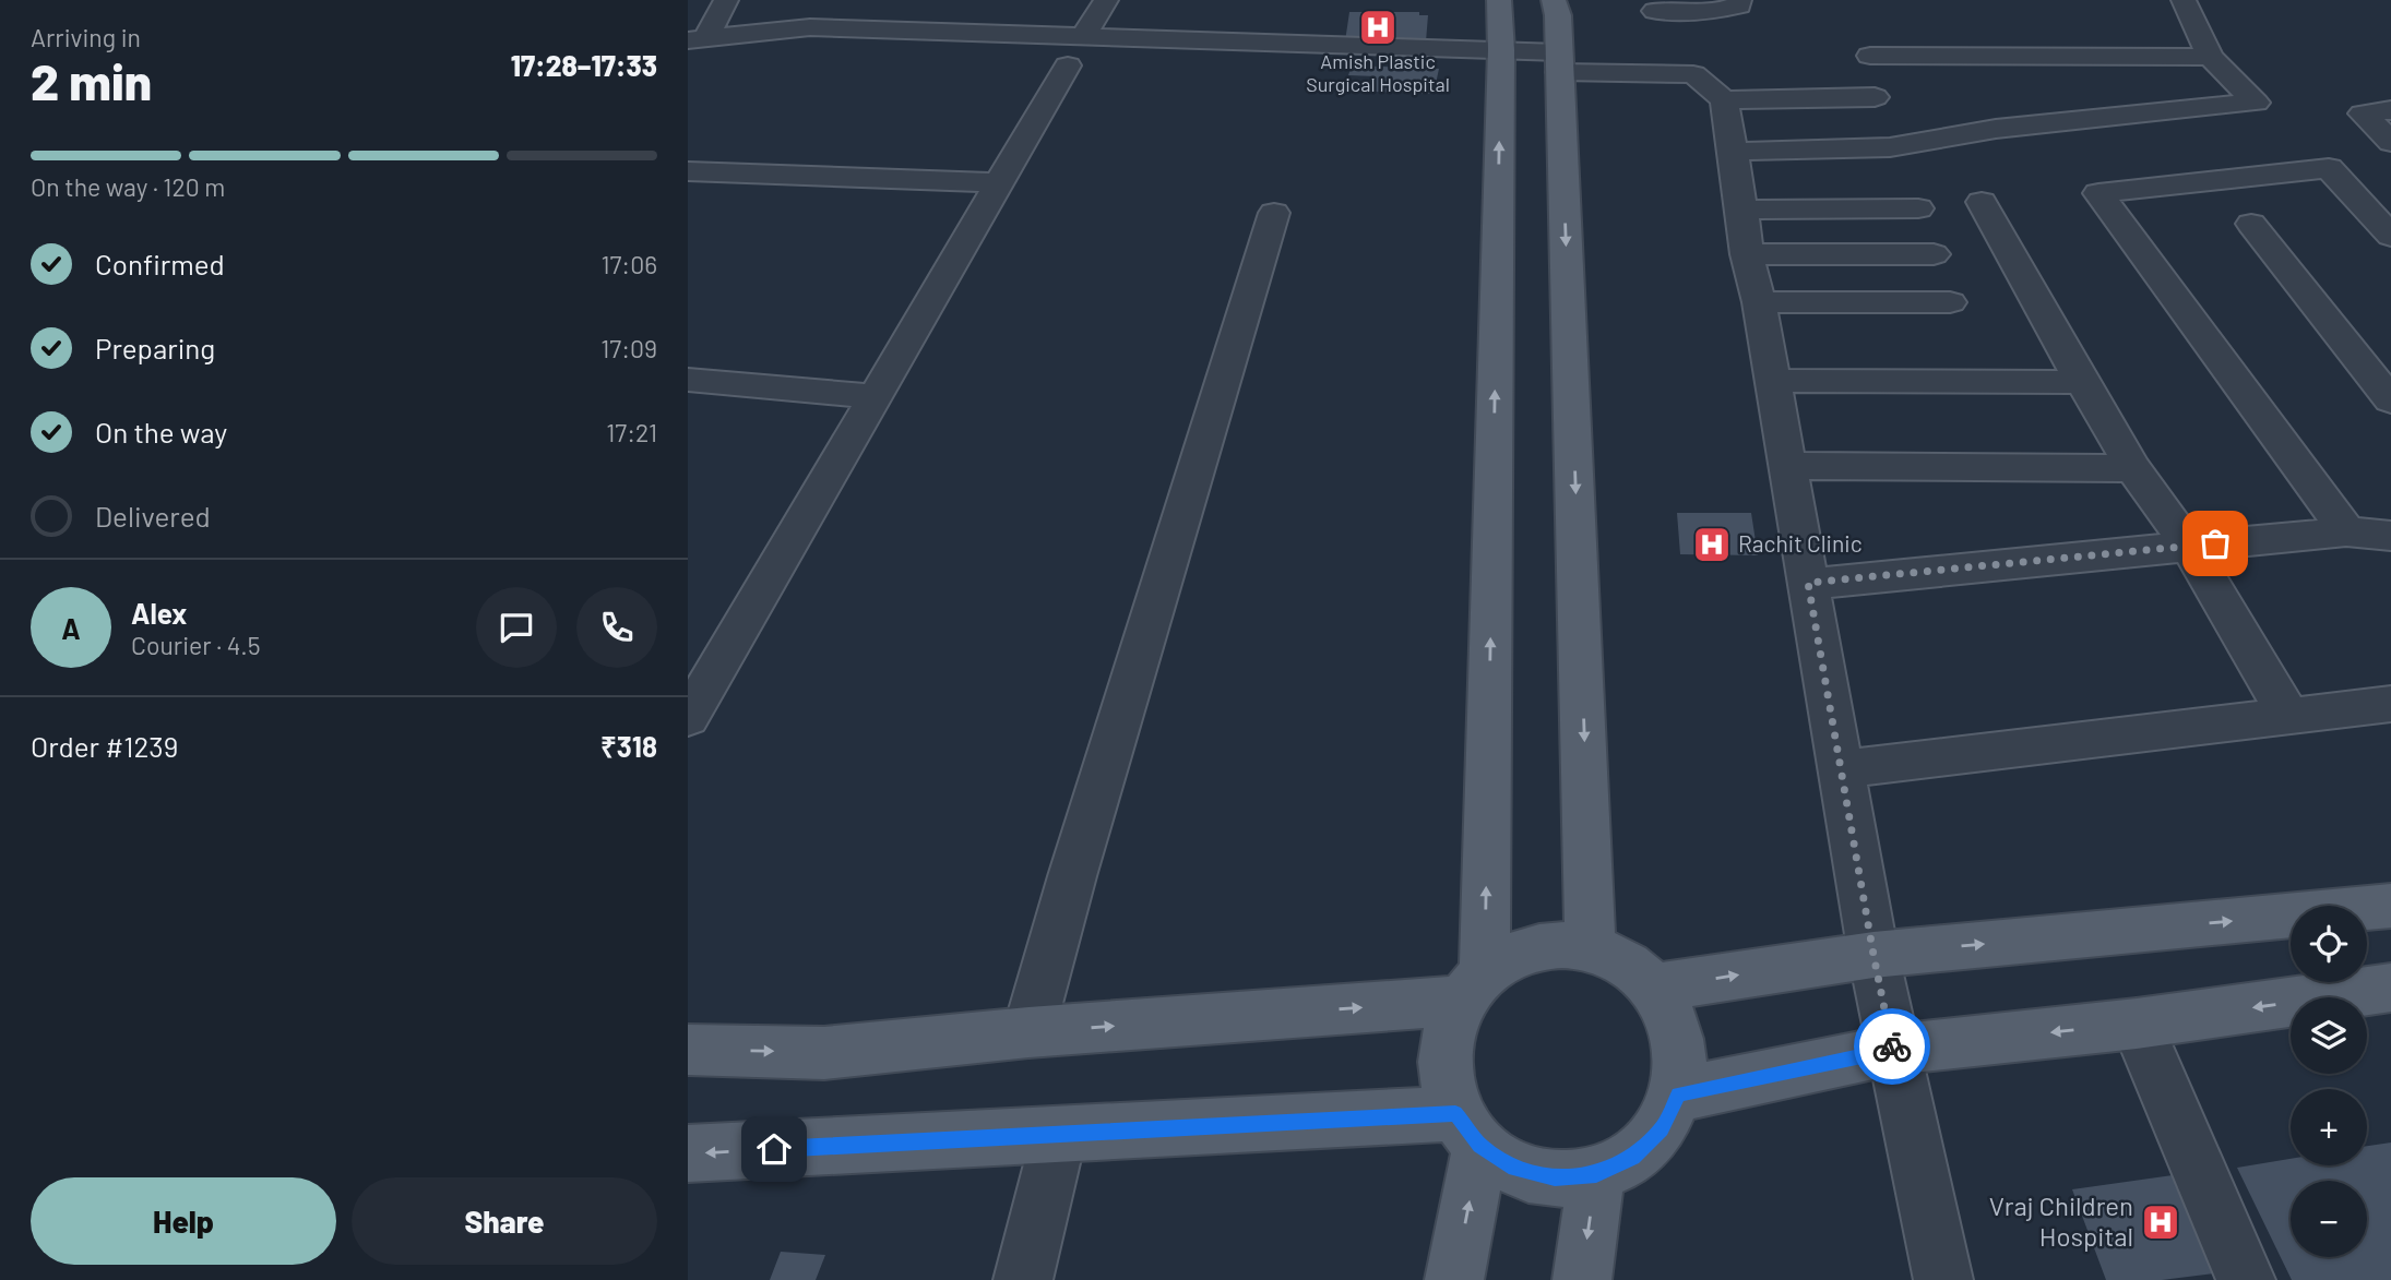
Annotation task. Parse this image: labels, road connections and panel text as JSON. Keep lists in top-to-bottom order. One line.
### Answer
{"places":{"hospital":["Amish Plastic Surgical Hospital","Rachit Clinic","Vraj Children Hospital"]},"page":{"heading":["2 min","Arriving in","17:28–17:33"],"panel":["Alex","Courier · 4.5","Order #1239","₹318"],"bar":"On the way · 120 m","list":[["Confirmed","17:06"],["Preparing","17:09"],["On the way","17:21"],"Delivered"],"round":"A","map_buttons":["+","−"],"buttons":["Help","Share"]}}
